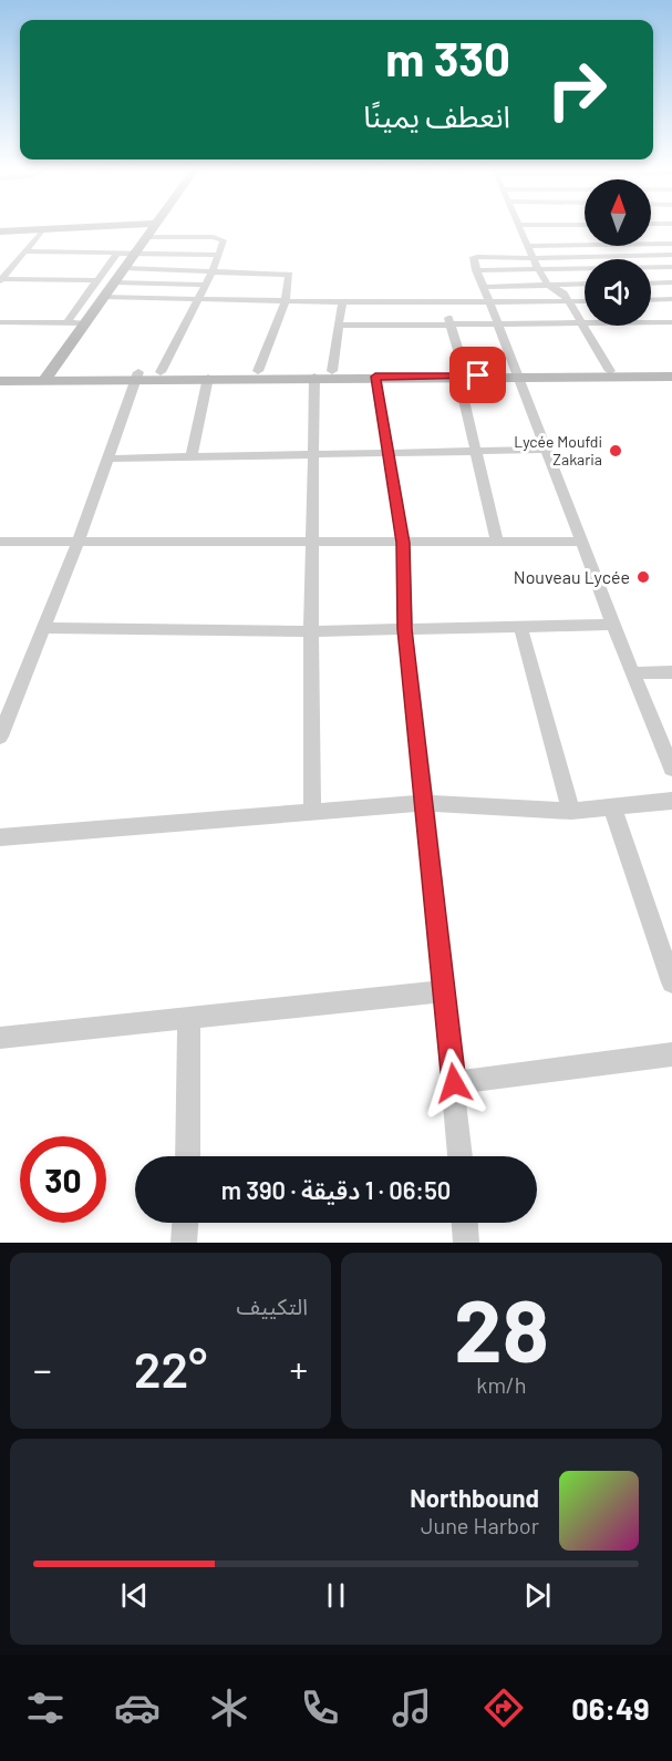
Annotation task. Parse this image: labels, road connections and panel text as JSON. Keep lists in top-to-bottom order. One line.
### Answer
{"places":["Lycée Moufdi Zakaria","Nouveau Lycée"],"north":"top","page":{"turn":["330 m","انعطف يمينًا"],"limit":"30","trip":"06:50 · 1 دقيقة · 390 m","tile":[["28","km/h"],"التكييف"],"heat":["−","22°","+"],"song":["Northbound","June Harbor"],"tabs":"06:49"}}
